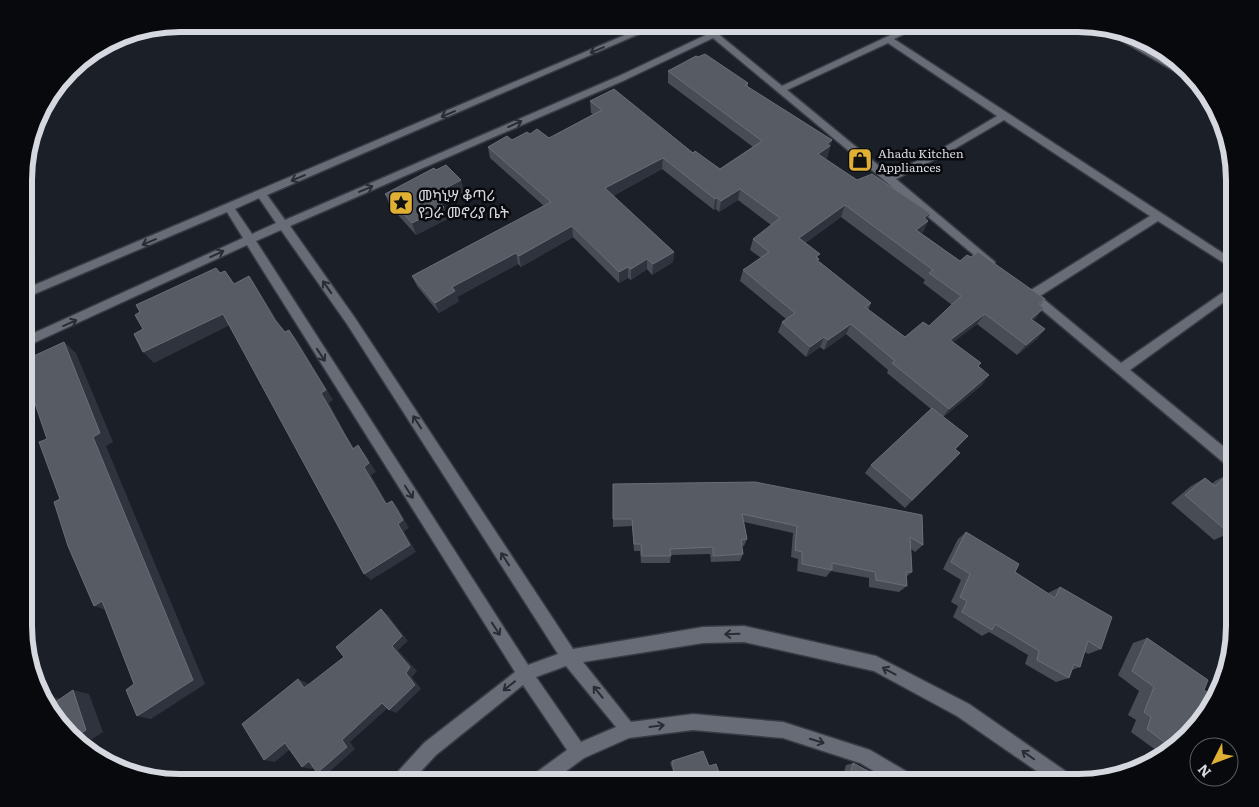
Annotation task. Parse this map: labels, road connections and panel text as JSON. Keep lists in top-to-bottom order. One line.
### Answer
{"places":{"shop":["Ahadu Kitchen Appliances"],"place":["መካኒሣ ቆጣሪ የጋራ መኖሪያ ቤት"]},"north":"bottom left"}
